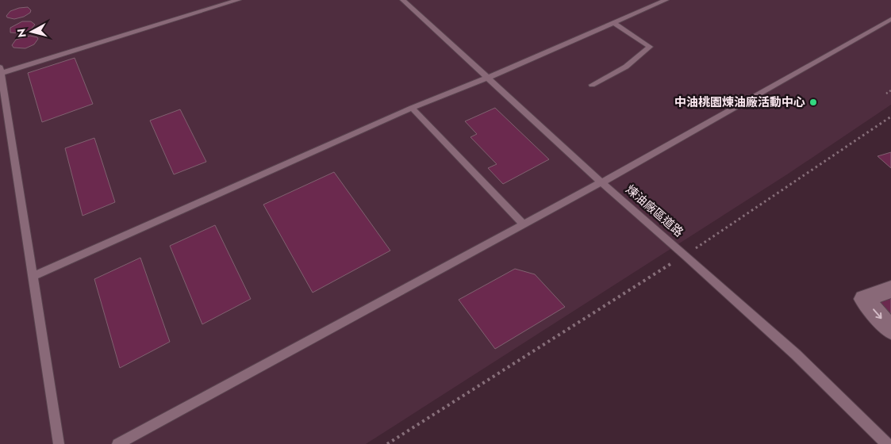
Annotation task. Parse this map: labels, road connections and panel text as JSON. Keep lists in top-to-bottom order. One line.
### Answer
{"streets":{"lane":["煉油廠區道路"]},"places":["中油桃園煉油廠活動中心"],"north":"left"}
